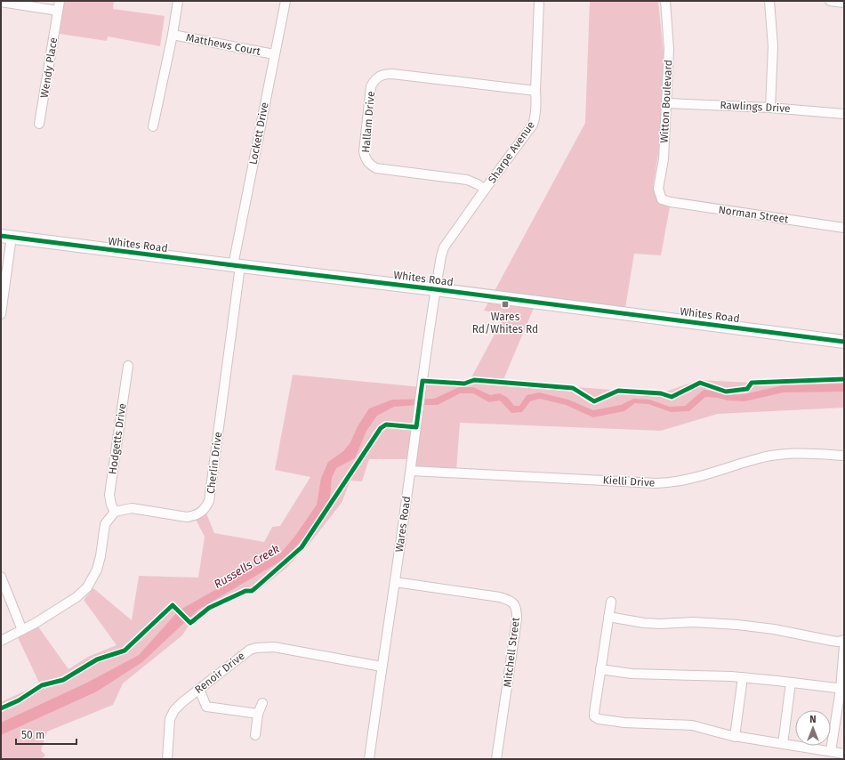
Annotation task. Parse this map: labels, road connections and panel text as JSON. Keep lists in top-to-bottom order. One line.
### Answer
{"streets":{"street":["Matthews Court","Wendy Place","Witton Boulevard","Rawlings Drive","Hallam Drive","Lockett Drive","Sharpe Avenue","Norman Street","Whites Road","Hodgetts Drive","Cherlin Drive","Kielli Drive","Wares Road","Mitchell Street","Renoir Drive"]},"crossings":[["Matthews Court","Lockett Drive"],["Witton Boulevard","Rawlings Drive"],["Witton Boulevard","Norman Street"],["Hallam Drive","Sharpe Avenue"],["Lockett Drive","Whites Road"],["Lockett Drive","Cherlin Drive"],["Sharpe Avenue","Whites Road"],["Sharpe Avenue","Wares Road"],["Whites Road","Cherlin Drive"],["Whites Road","Wares Road"],["Hodgetts Drive","Cherlin Drive"],["Kielli Drive","Wares Road"],["Wares Road","Mitchell Street"],["Wares Road","Renoir Drive"]],"water":["Russells Creek"],"places":{"transit":["Wares Rd/Whites Rd"]},"scale_bar":"50 m","north":"top"}
